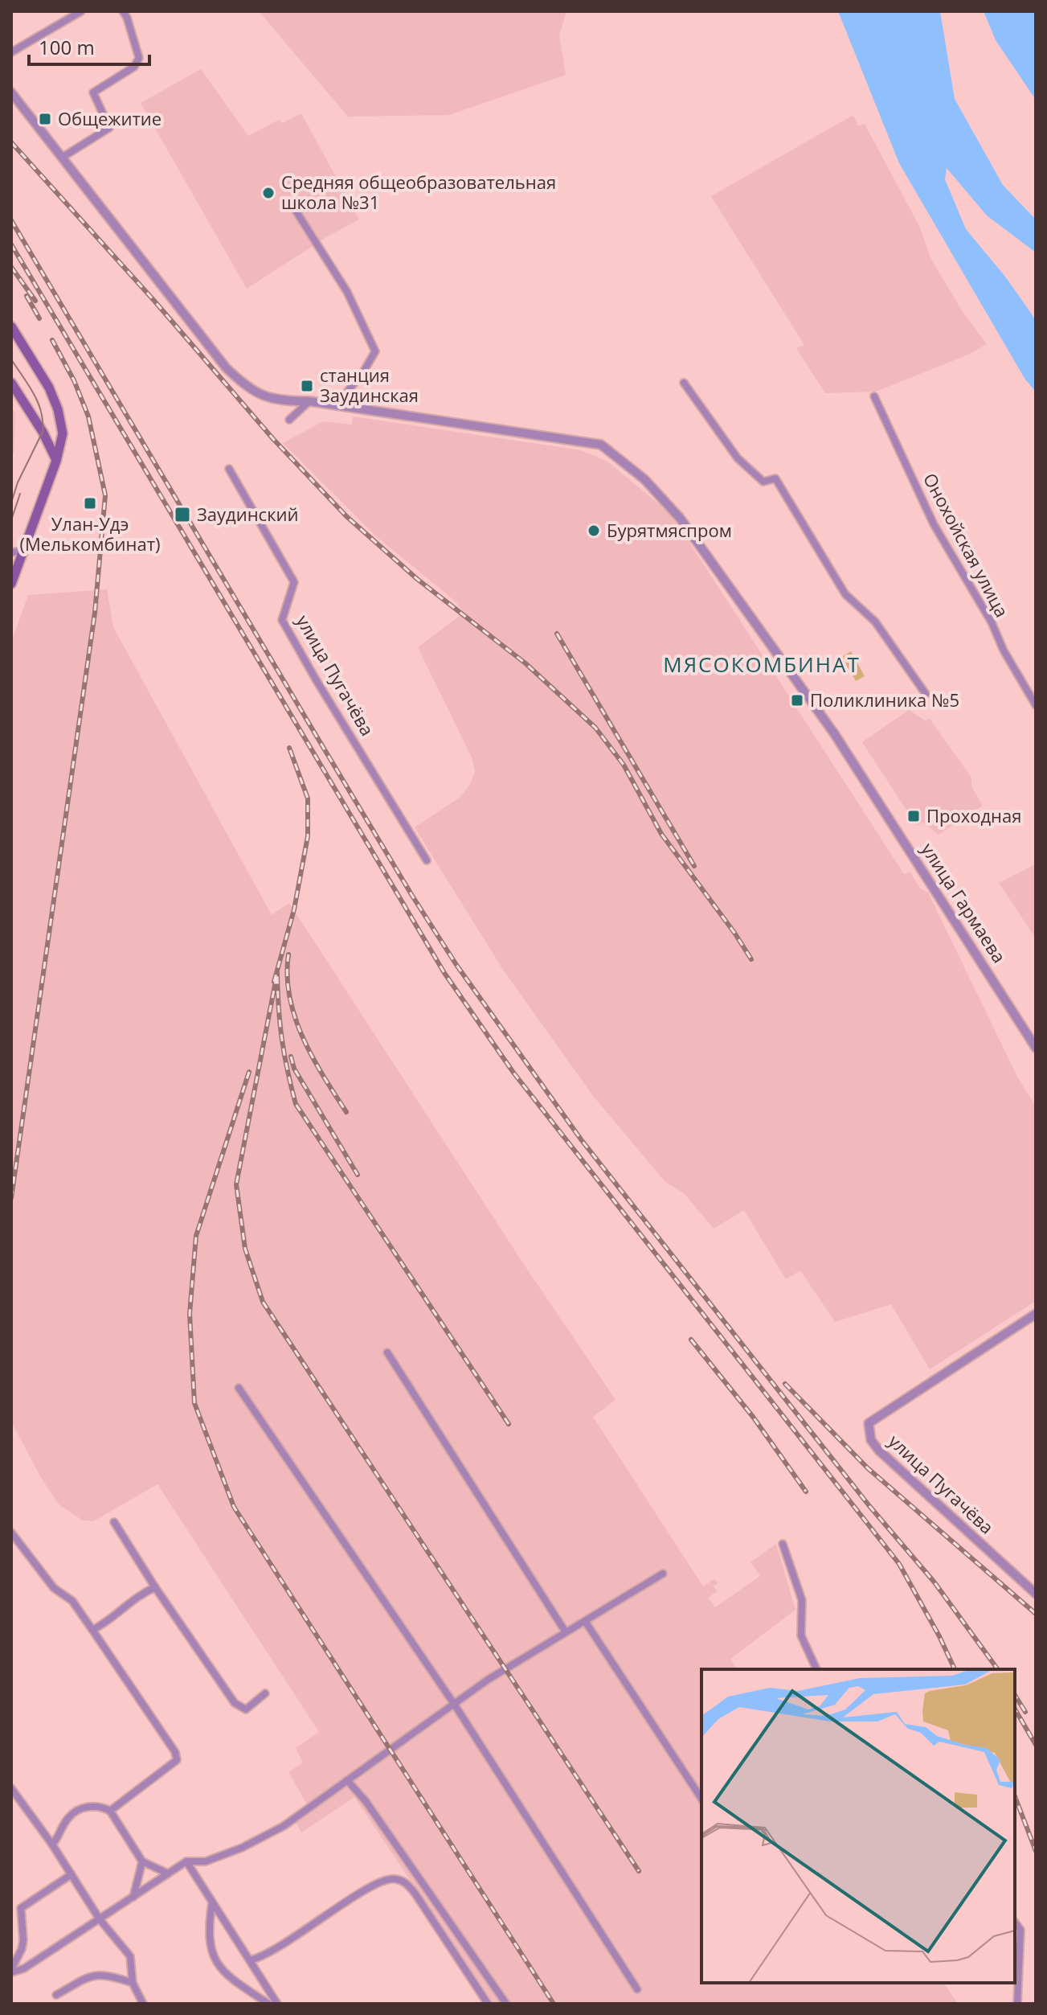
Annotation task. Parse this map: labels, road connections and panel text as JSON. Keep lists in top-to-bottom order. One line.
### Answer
{"streets":{"street":["Онохойская улица","улица Пугачёва","улица Гармаева"]},"districts":["МЯСОКОМБИНАТ"],"places":{"transit":["Общежитие","станция Заудинская","Улан-Удэ (Мелькомбинат)","Заудинский","Поликлиника №5","Проходная"],"other":["Средняя общеобразовательная школа №31","Бурятмяспром"]},"scale_bar":"100 m"}
